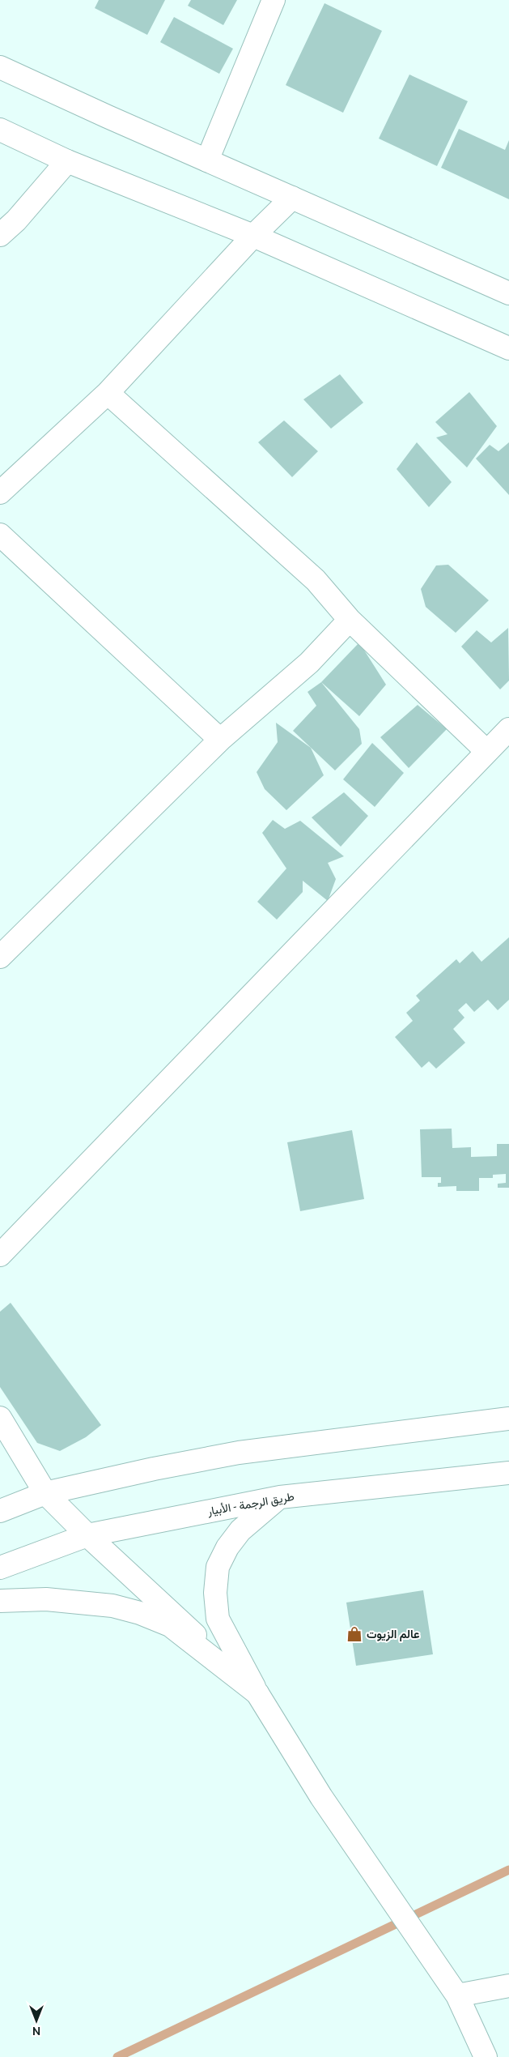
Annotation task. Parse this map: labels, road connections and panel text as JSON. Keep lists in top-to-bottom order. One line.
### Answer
{"streets":{"main road":["طريق الرجمة - الأبيار"]},"places":{"shop":["عالم الزيوت"]},"north":"bottom"}
